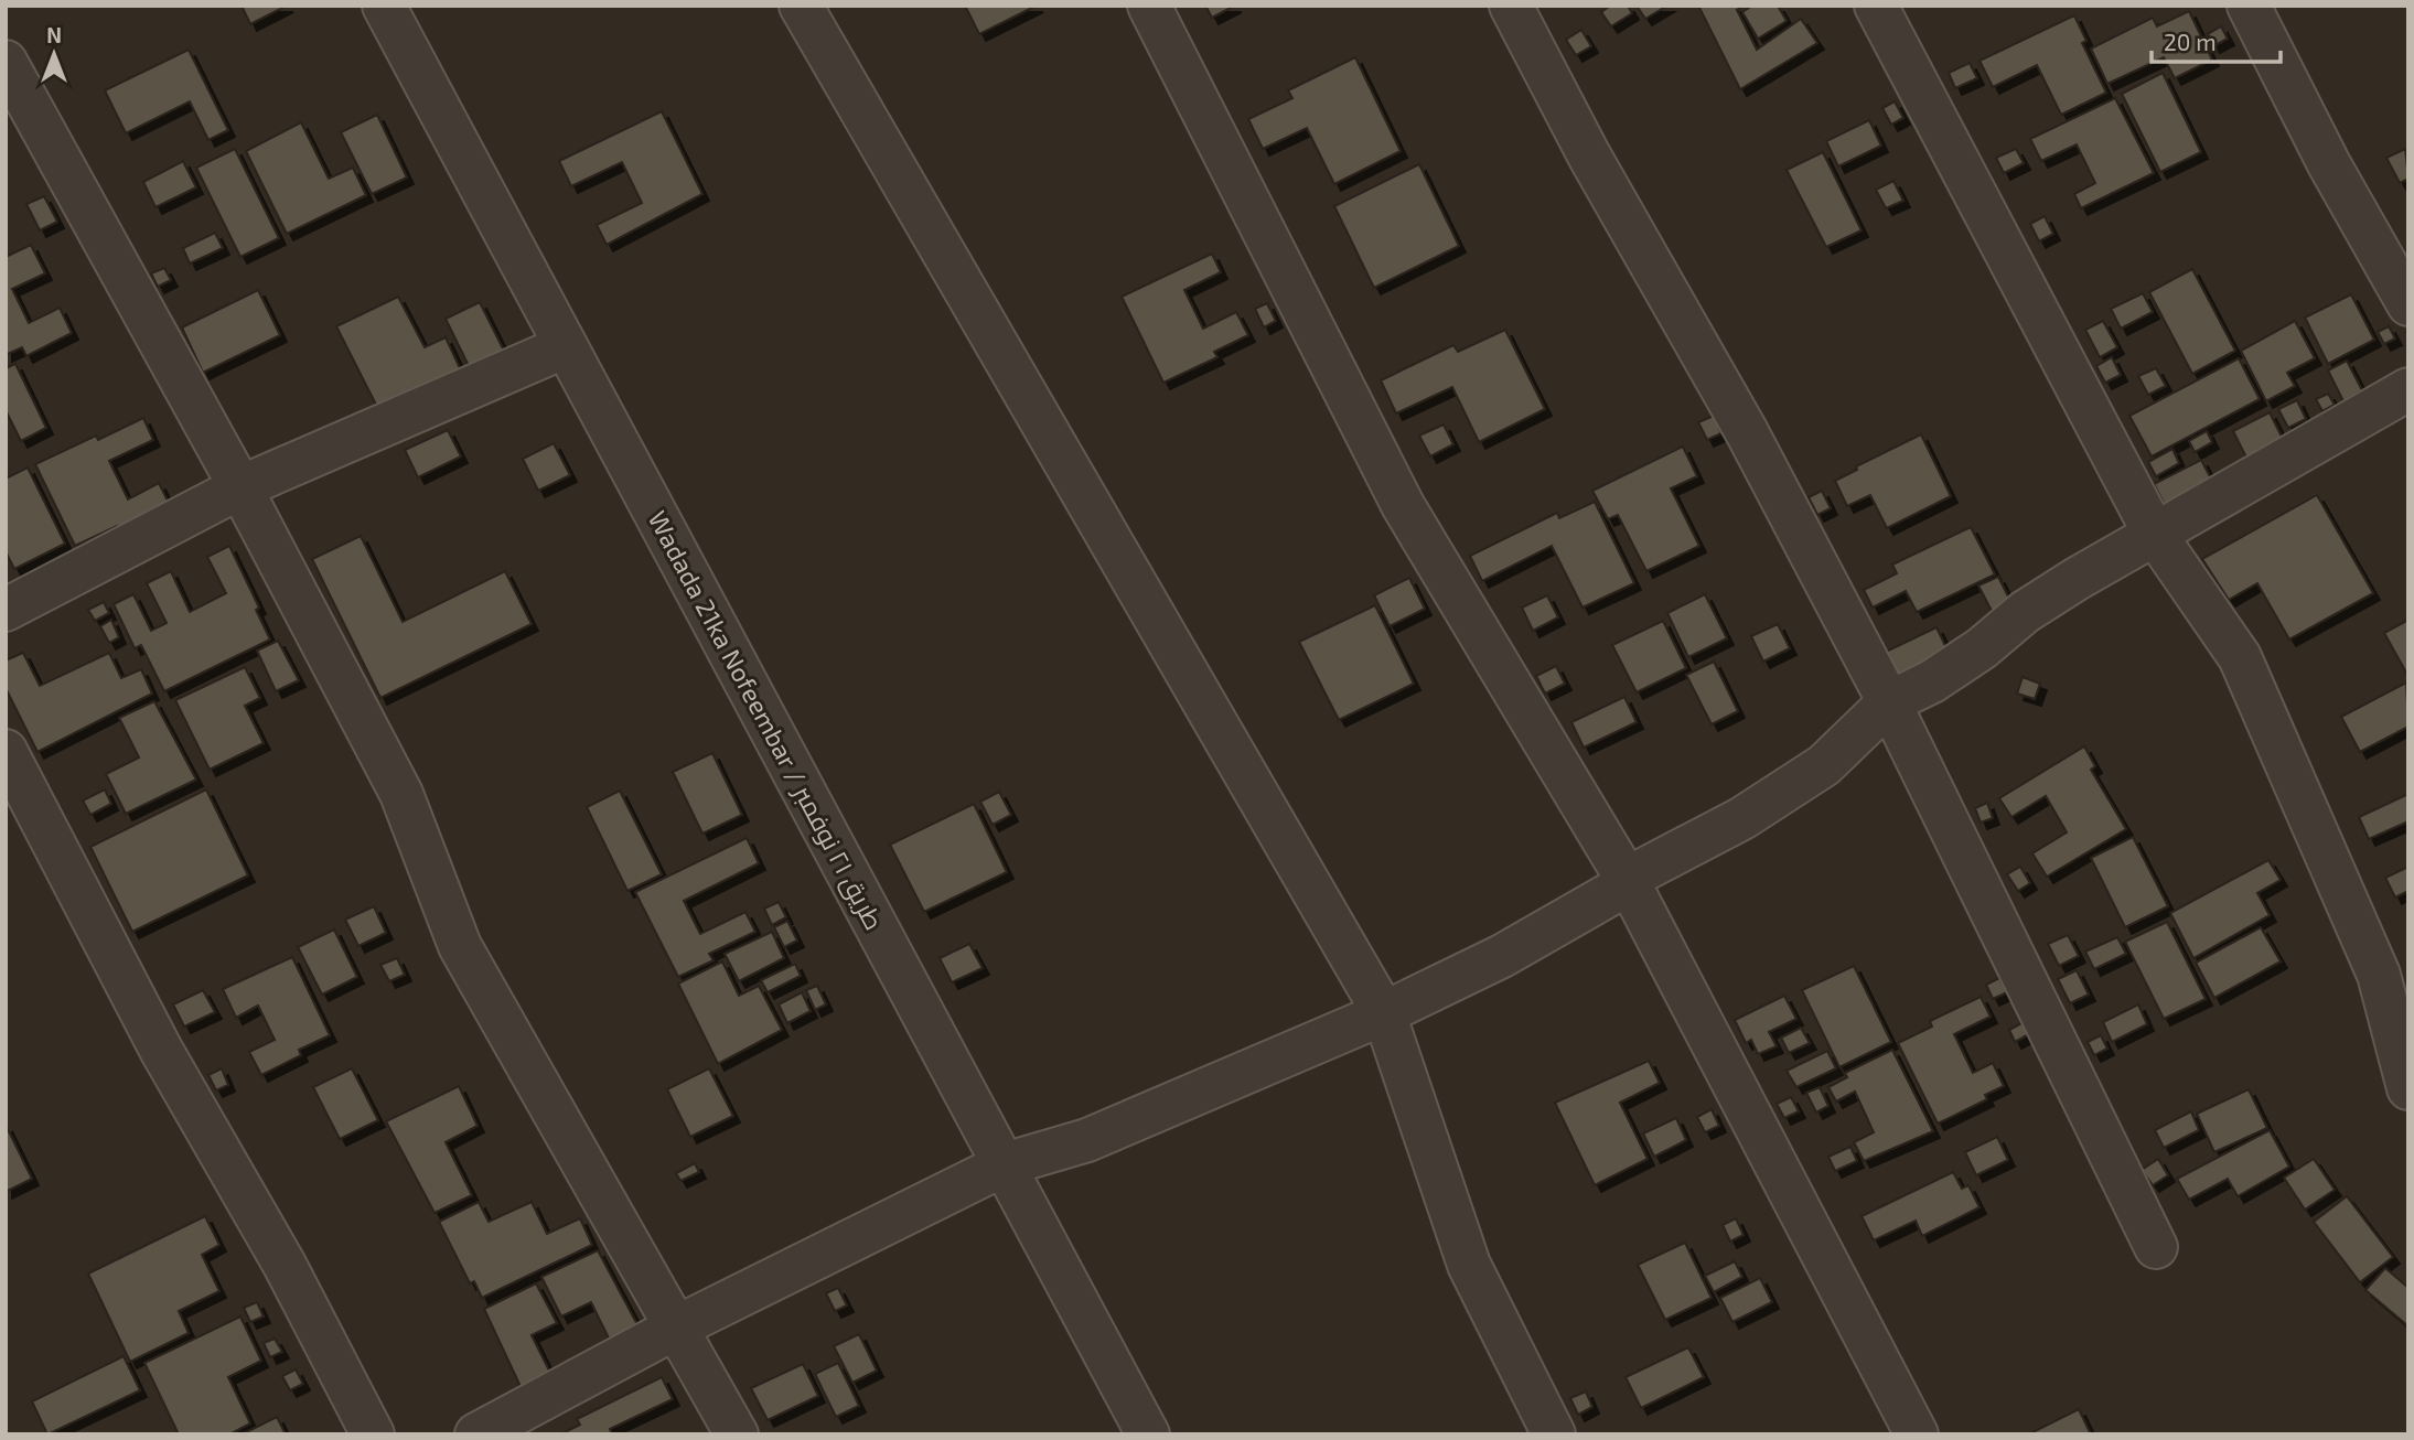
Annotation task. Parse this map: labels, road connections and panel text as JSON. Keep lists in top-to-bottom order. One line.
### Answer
{"streets":{"street":["Wadada 21ka Nofeembar / طريق ٢١ نوفمبر"]},"scale_bar":"20 m","north":"top"}
